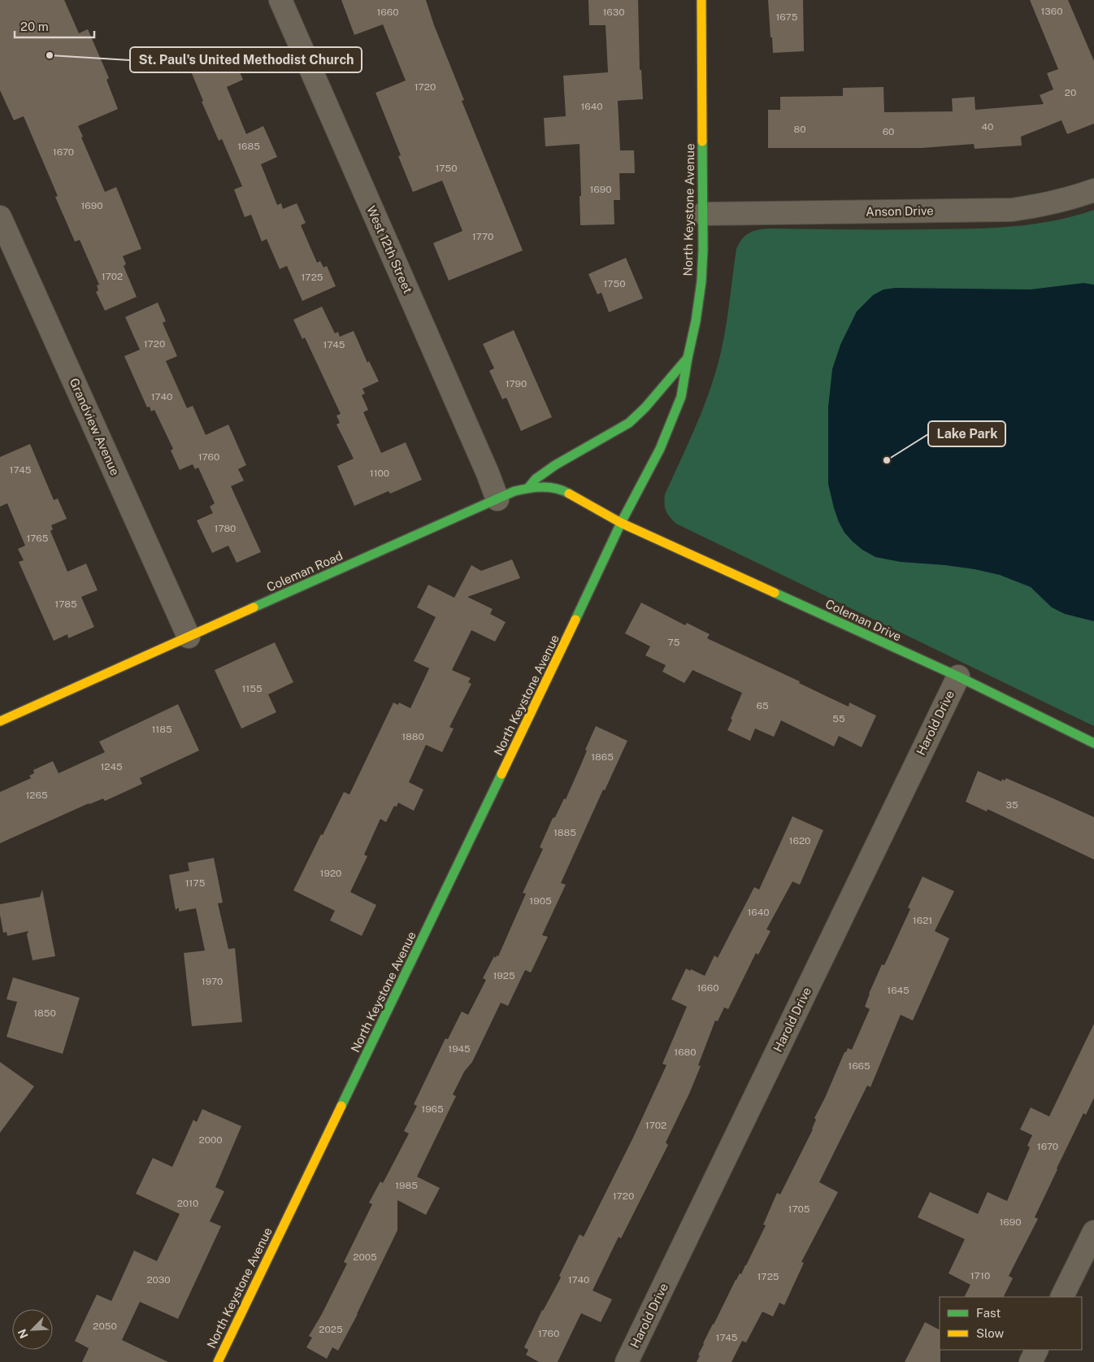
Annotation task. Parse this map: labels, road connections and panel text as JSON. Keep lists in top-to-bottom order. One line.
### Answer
{"streets":{"street":["North Keystone Avenue","Anson Drive","West 12th Street","Grandview Avenue","Coleman Road","Coleman Drive","Harold Drive"]},"crossings":[["North Keystone Avenue","Anson Drive"],["North Keystone Avenue","Coleman Road"],["North Keystone Avenue","Coleman Drive"],["West 12th Street","Coleman Road"],["Grandview Avenue","Coleman Road"],["Coleman Road","Coleman Drive"],["Coleman Drive","Harold Drive"]],"places":["St. Paul's United Methodist Church","Lake Park"],"house_numbers":["1360","1660","1630","1675","1720","20","1640","40","80","60","1685","1670","1750","1690","1690","1770","1702","1725","1750","1720","1745","1790","1740","1760","1745","1100","1780","1765","1785","75","1155","65","55","1185","1880","1865","1245","1265","35","1885","1620","1920","1175","1905","1640","1621","1925","1970","1660","1645","1850","1945","1680","1665","1965","1702","2000","1670","1985","1720","2010","1705","1690","2005","1710","1725","2030","1740","2050","2025","1760","1745"],"legend":["Fast","Slow"],"scale_bar":"20 m","north":"bottom left"}
